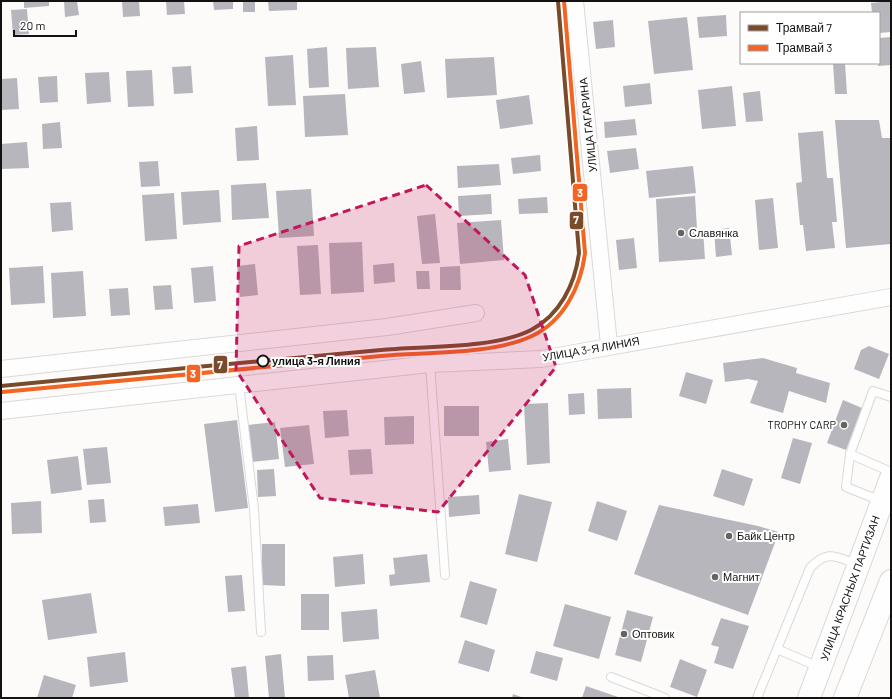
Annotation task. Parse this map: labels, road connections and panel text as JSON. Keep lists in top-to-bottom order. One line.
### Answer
{"streets":{"highway":["УЛИЦА КРАСНЫХ ПАРТИЗАН"],"street":["УЛИЦА ГАГАРИНА","УЛИЦА 3-Я ЛИНИЯ"]},"crossings":[["УЛИЦА ГАГАРИНА","УЛИЦА 3-Я ЛИНИЯ"]],"places":["Славянка","улица 3-я Линия","TROPHY CARP","Байк Центр","Магнит","Оптовик"],"lines":["tram line 7","tram line 3"],"legend":["Трамвай 7","Трамвай 3"],"scale_bar":"20 m"}
